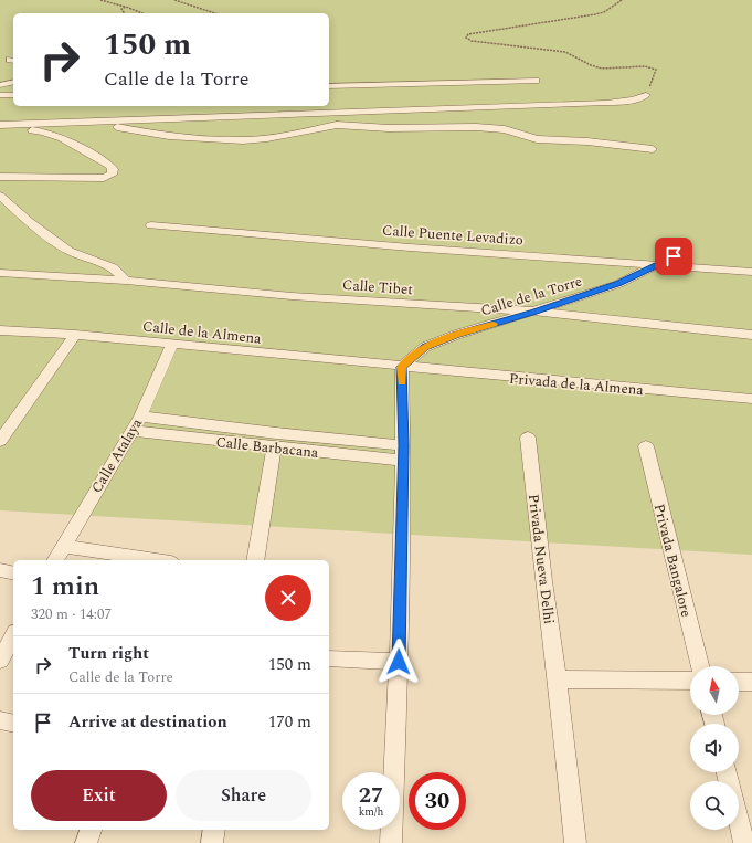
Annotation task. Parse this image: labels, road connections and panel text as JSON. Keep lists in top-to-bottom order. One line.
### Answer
{"streets":{"street":["Calle Puente Levadizo","Calle Tibet","Calle de la Torre","Calle de la Almena","Privada de la Almena","Calle Barbacana","Calle Atalaya","Privada Nueva Delhi","Privada Bangalore"]},"crossings":[["Calle Puente Levadizo","Calle de la Torre"],["Calle Tibet","Calle de la Torre"],["Calle de la Torre","Calle de la Almena"],["Calle de la Torre","Privada de la Almena"],["Calle de la Almena","Privada de la Almena"],["Calle de la Almena","Calle Atalaya"],["Calle Barbacana","Calle Atalaya"]],"north":"top","page":{"turn":["150 m","Calle de la Torre"],"heading":["1 min","320 m · 14:07"],"list":[{"name":"Turn right","note":"Calle de la Torre","value":"150 m"},{"name":"Arrive at destination","value":"170 m"}],"buttons":["Exit","Share"],"speed":"27 km/h","limit":"30"}}
